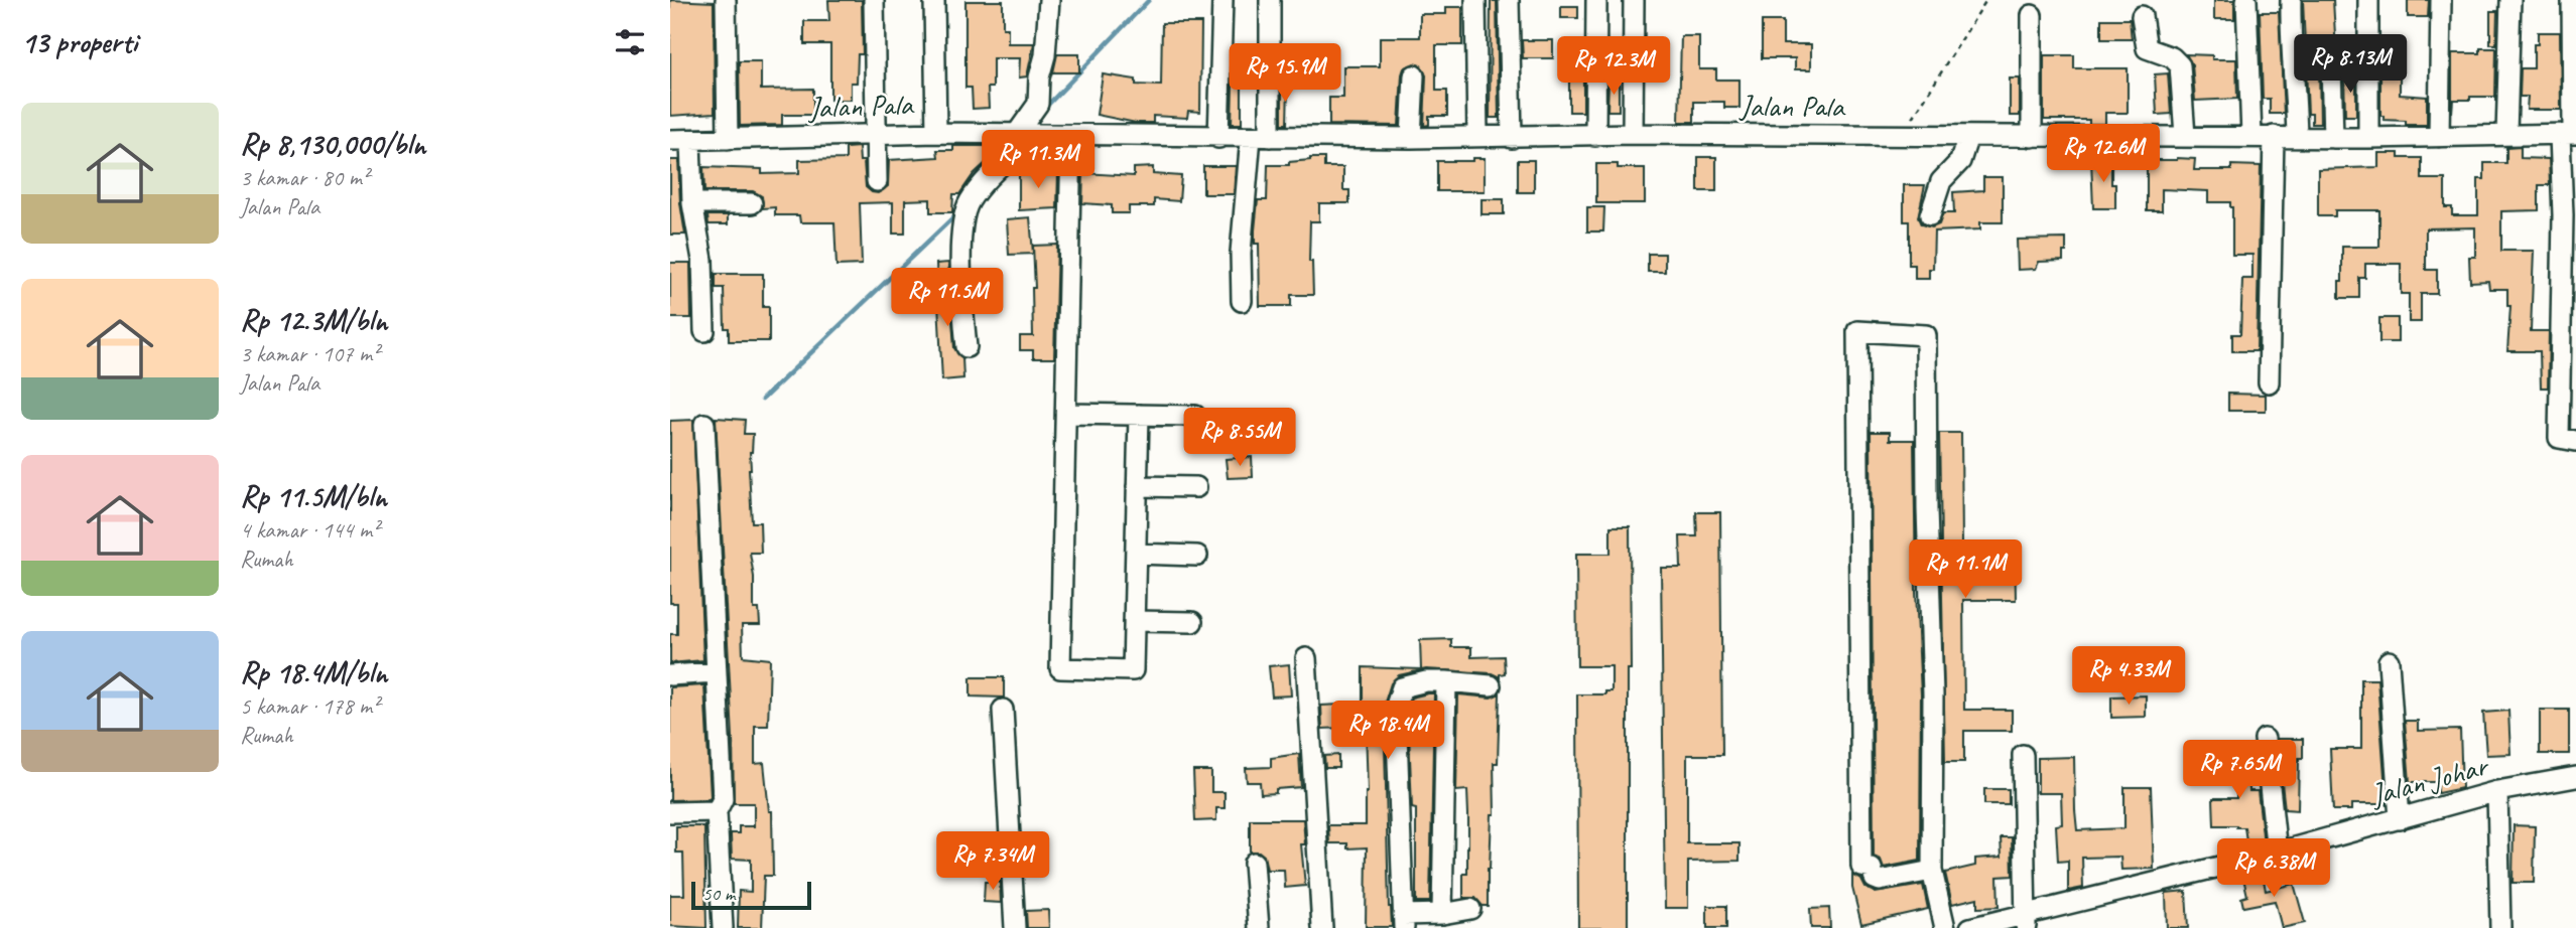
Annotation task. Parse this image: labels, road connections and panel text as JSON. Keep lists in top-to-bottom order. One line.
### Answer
{"streets":{"street":["Jalan Pala","Jalan Johar"]},"scale_bar":"50 m","page":{"heading":"13 properti","price":["Rp 8.13M","Rp 12.3M","Rp 15.9M","Rp 12.6M","Rp 11.3M","Rp 11.5M","Rp 8.55M","Rp 11.1M","Rp 4.33M","Rp 18.4M","Rp 7.65M","Rp 7.34M","Rp 6.38M"],"list":[{"name":"Rp 8,130,000/bln","note":"3 kamar · 80 m² · Jalan Pala"},{"name":"Rp 12.3M/bln","note":"3 kamar · 107 m² · Jalan Pala"},{"name":"Rp 11.5M/bln","note":"4 kamar · 144 m² · Rumah"},{"name":"Rp 18.4M/bln","note":"5 kamar · 178 m² · Rumah"}],"scale":"50 m"}}
